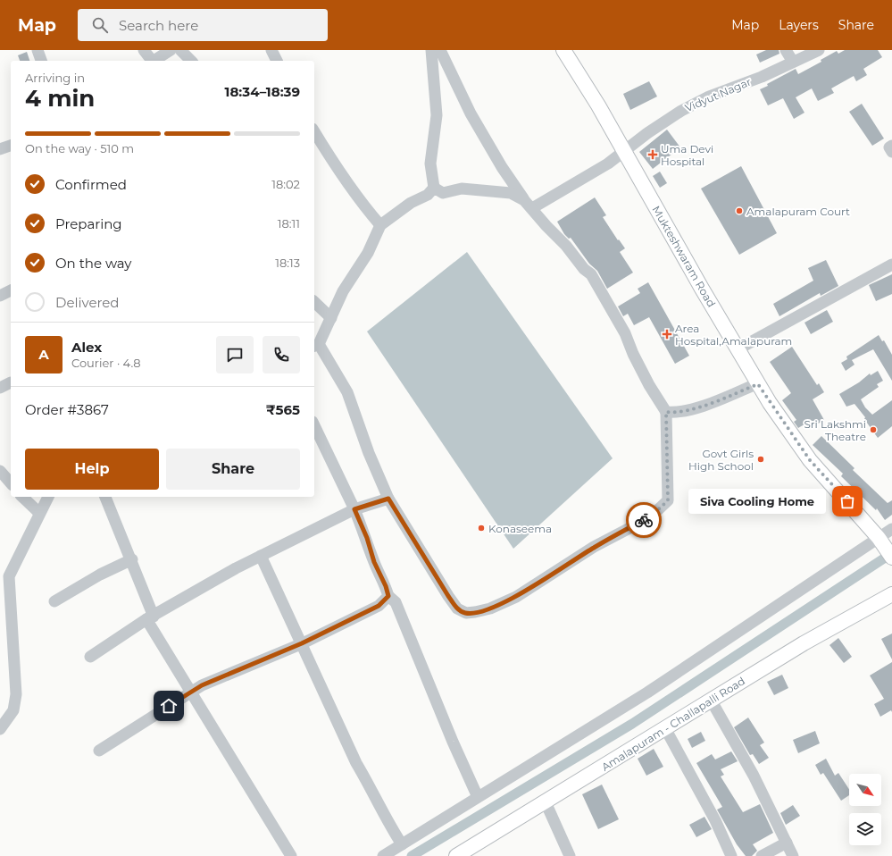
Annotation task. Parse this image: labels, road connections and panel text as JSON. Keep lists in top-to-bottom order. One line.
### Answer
{"streets":{"main road":["Mukteshwaram Road","Amalapuram - Challapalli Road"],"street":["Vidyut Nagar"]},"crossings":[["Vidyut Nagar","Mukteshwaram Road"]],"places":{"health":["Uma Devi Hospital","Area Hospital,Amalapuram"],"other":["Amalapuram Court","Sri Lakshmi Theatre","Govt Girls High School","Siva Cooling Home","Konaseema"]},"north":"bottom right","page":{"header":"Map","search":"Search here","nav":["Map","Layers","Share"],"heading":["4 min","Arriving in","18:34–18:39"],"panel":["Alex","Courier · 4.8","Order #3867","₹565"],"bar":"On the way · 510 m","list":[["Confirmed","18:02"],["Preparing","18:11"],["On the way","18:13"],"Delivered"],"round":"A","buttons":["Help","Share"],"bubble":"Siva Cooling Home"}}
